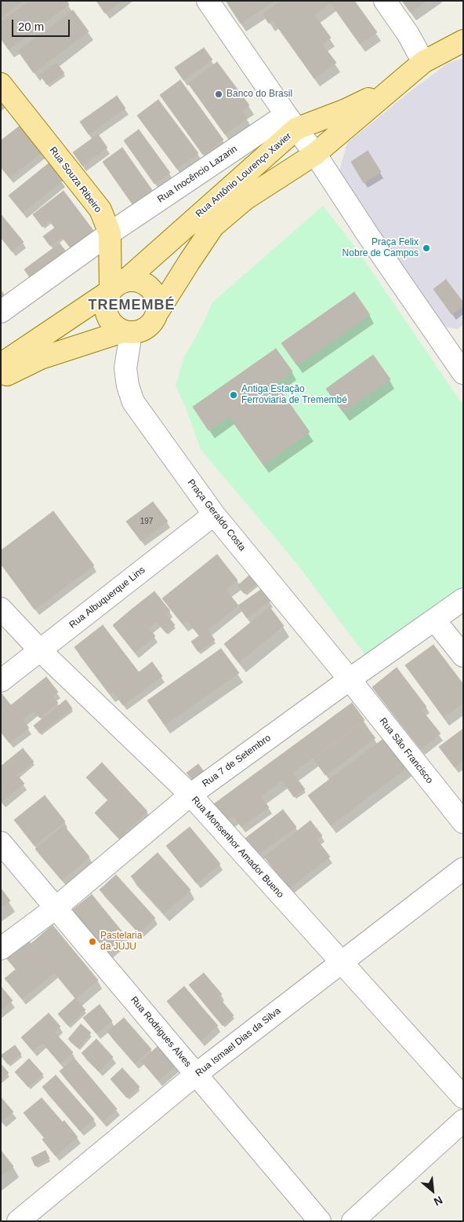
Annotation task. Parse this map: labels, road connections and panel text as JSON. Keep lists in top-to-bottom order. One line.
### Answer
{"streets":{"main road":["Rua Antônio Lourenço Xavier","Rua Souza Ribeiro"],"street":["Rua Inocêncio Lazarin","Praça Geraldo Costa","Rua Albuquerque Lins","Rua São Francisco","Rua 7 de Setembro","Rua Monsenhor Amador Bueno","Rua Rodrigues Alves","Rua Ismael Dias da Silva"]},"crossings":[["Rua Inocêncio Lazarin","Rua Antônio Lourenço Xavier"],["Rua Inocêncio Lazarin","Rua Souza Ribeiro"],["Rua Antônio Lourenço Xavier","Rua Souza Ribeiro"],["Rua Antônio Lourenço Xavier","Praça Geraldo Costa"],["Rua Souza Ribeiro","Praça Geraldo Costa"],["Praça Geraldo Costa","Rua Albuquerque Lins"],["Praça Geraldo Costa","Rua São Francisco"],["Praça Geraldo Costa","Rua 7 de Setembro"],["Rua Albuquerque Lins","Rua Monsenhor Amador Bueno"],["Rua São Francisco","Rua 7 de Setembro"],["Rua 7 de Setembro","Rua Monsenhor Amador Bueno"],["Rua 7 de Setembro","Rua Rodrigues Alves"],["Rua Monsenhor Amador Bueno","Rua Ismael Dias da Silva"],["Rua Rodrigues Alves","Rua Ismael Dias da Silva"]],"districts":["TREMEMBÉ"],"places":["Banco do Brasil","Praça Felix Nobre de Campos","Antiga Estação Ferroviaria de Tremembé","Pastelaria da JUJU"],"house_numbers":["197"],"scale_bar":"20 m","north":"bottom right"}
